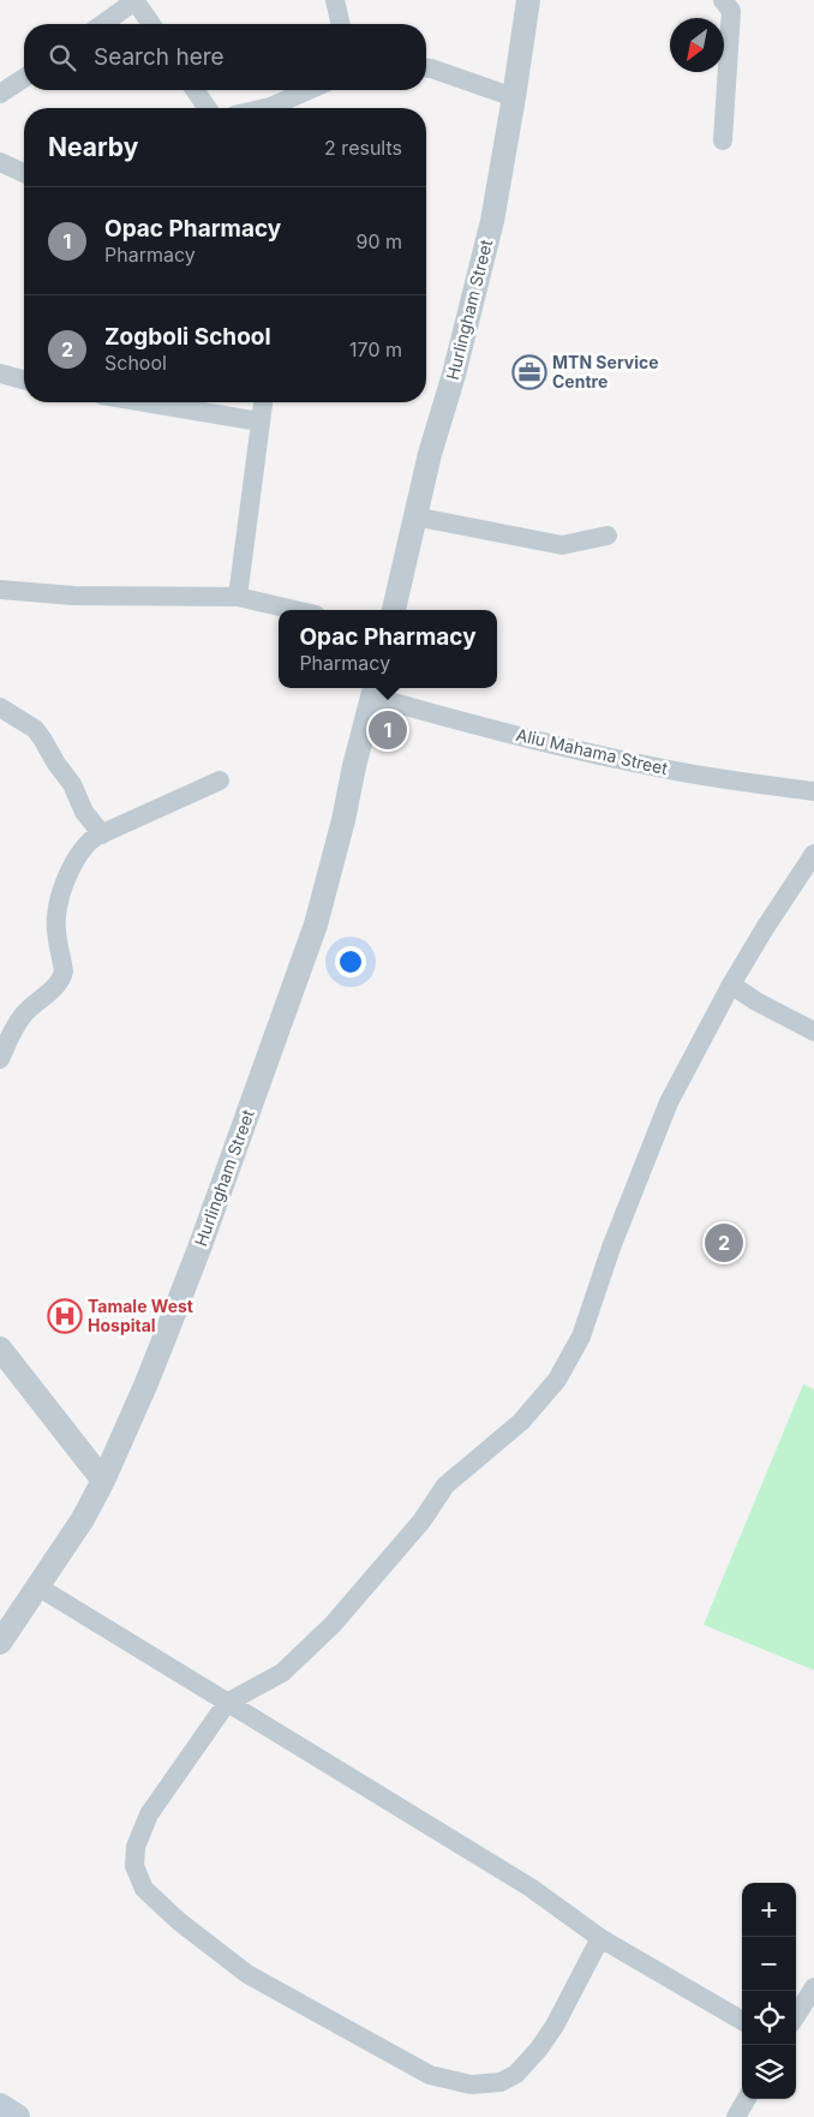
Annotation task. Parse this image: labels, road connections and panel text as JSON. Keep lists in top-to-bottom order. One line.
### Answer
{"streets":{"street":["Hurlingham Street","Aliu Mahama Street"]},"crossings":[["Hurlingham Street","Aliu Mahama Street"]],"places":{"office":["MTN Service Centre"],"hospital":["Tamale West Hospital"]},"north":"bottom left","page":{"search":"Search here","heading":["Nearby","2 results"],"list":[{"mark":"1","name":"Opac Pharmacy","note":"Pharmacy","value":"90 m"},{"mark":"2","name":"Zogboli School","note":"School","value":"170 m"}],"popup":["Opac Pharmacy","Pharmacy"],"pins":["1","2"],"map_buttons":["+","−"]}}
